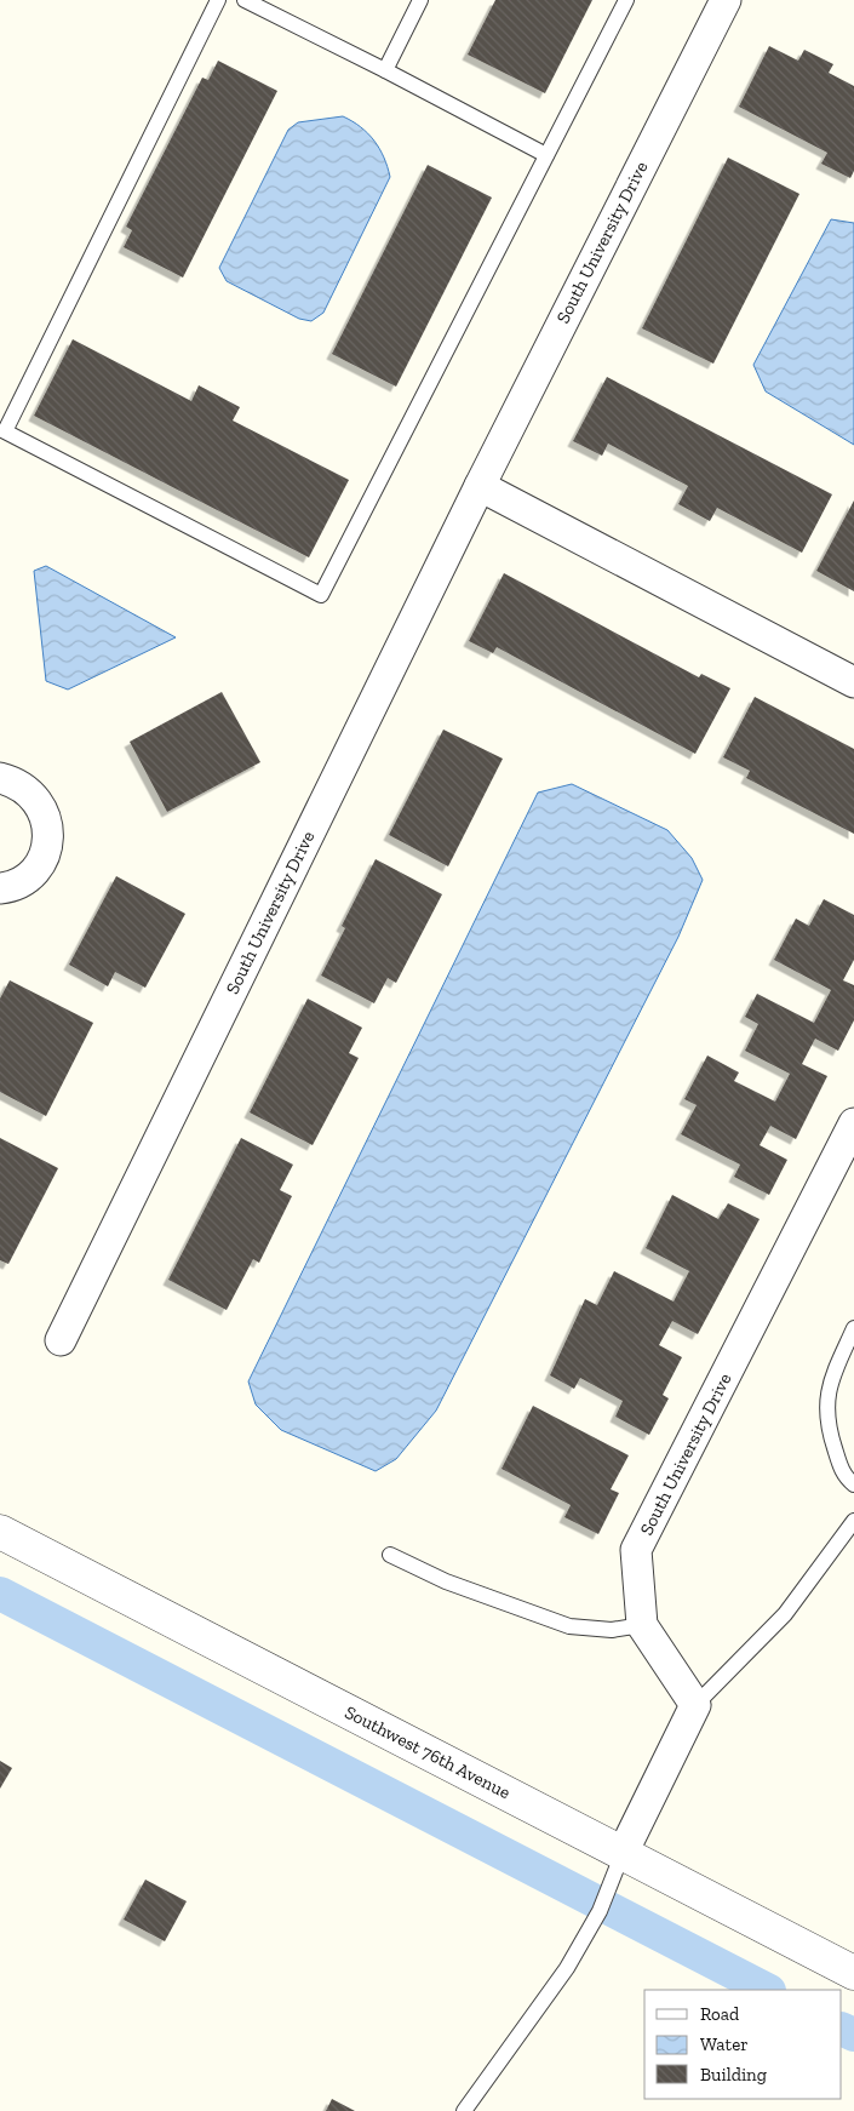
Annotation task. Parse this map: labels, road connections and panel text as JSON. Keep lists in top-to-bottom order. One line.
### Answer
{"streets":{"street":["South University Drive","Southwest 76th Avenue"]},"legend":["Road","Water","Building"]}
